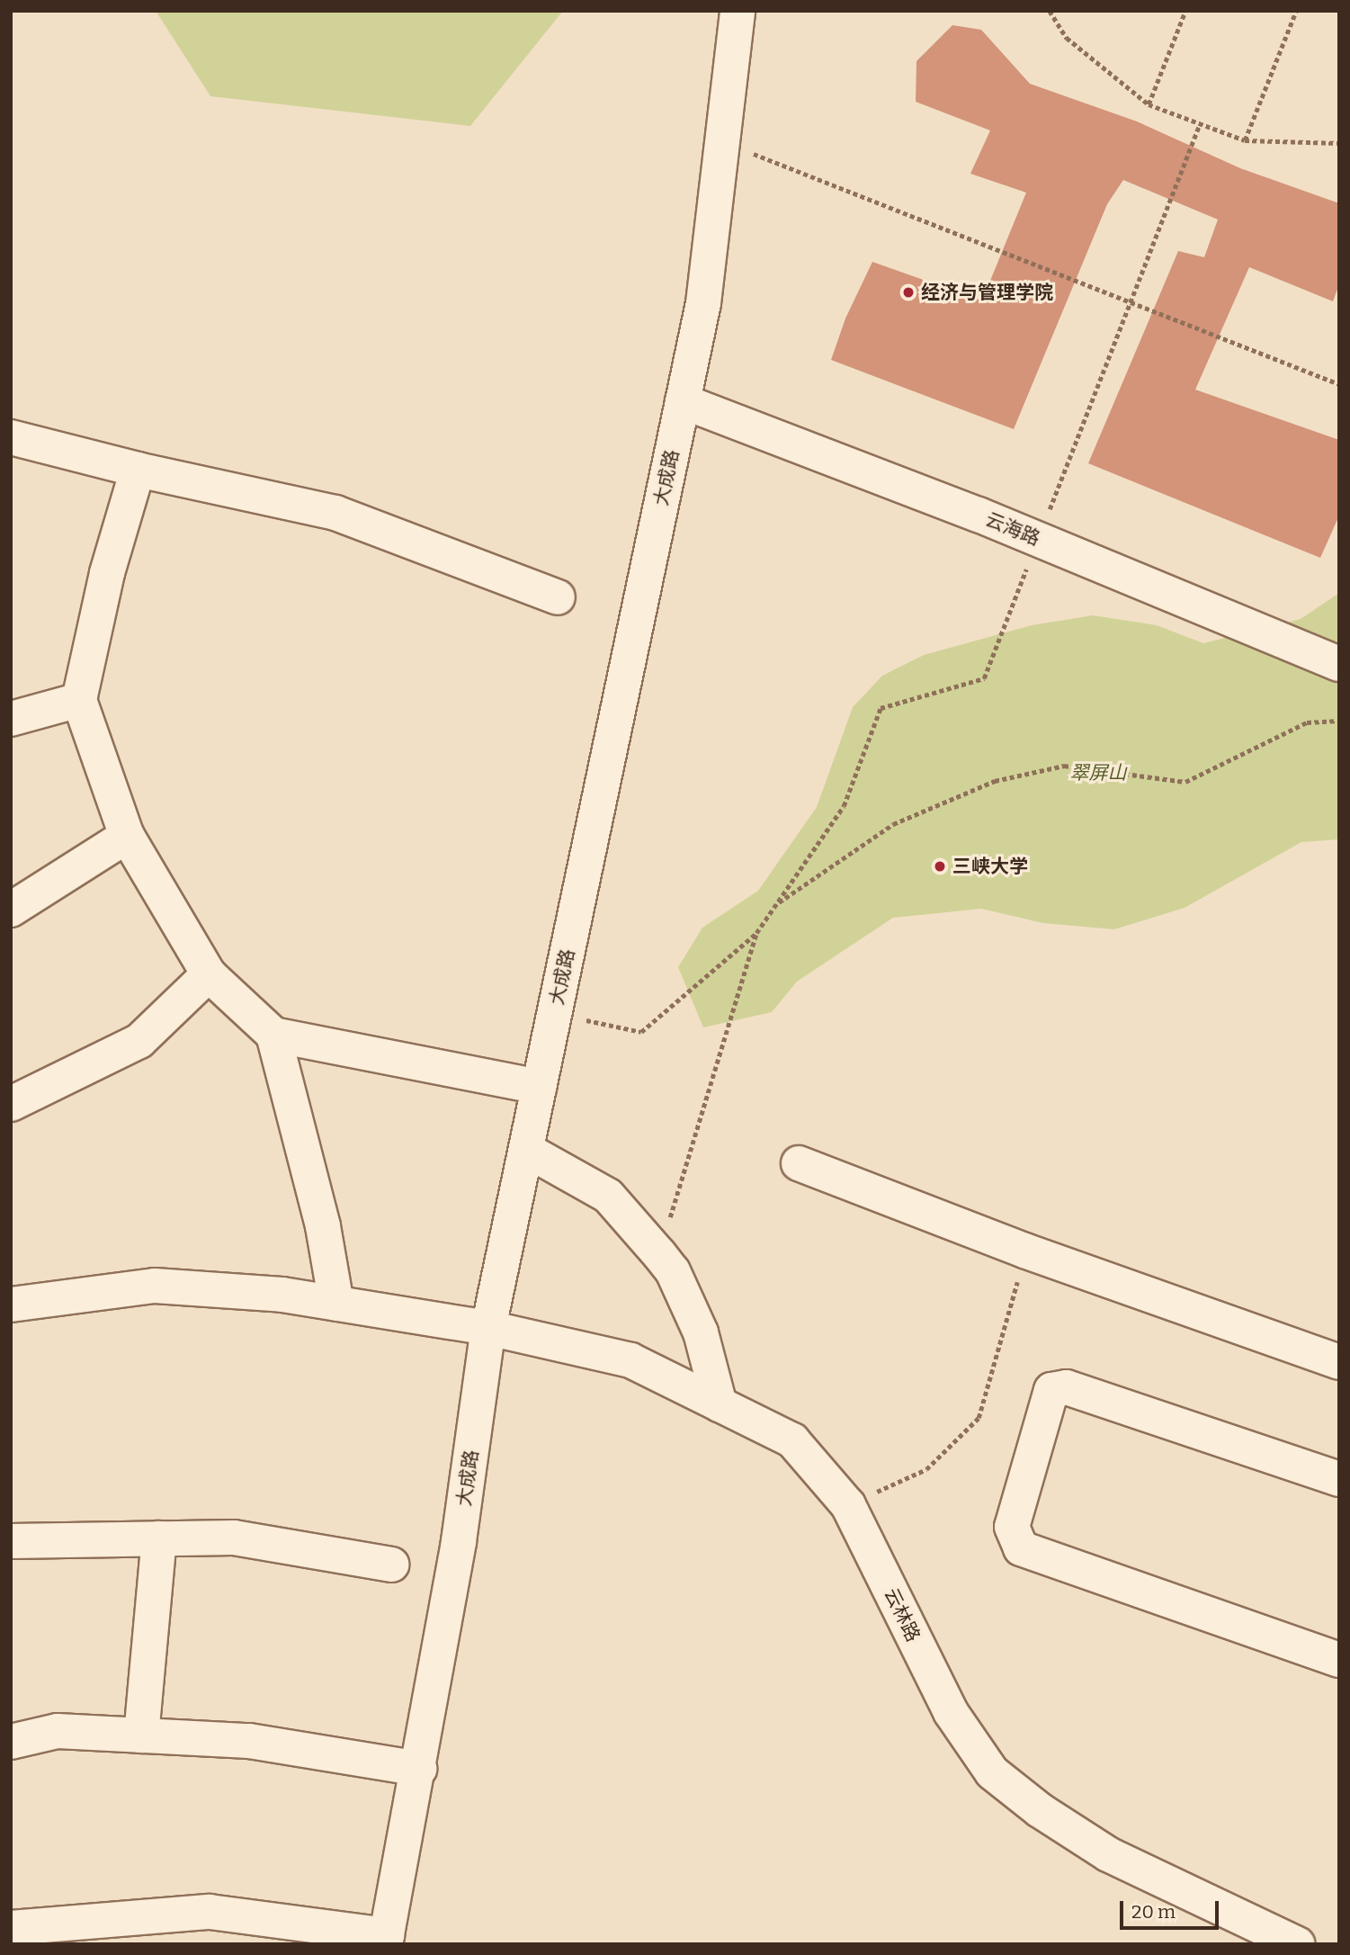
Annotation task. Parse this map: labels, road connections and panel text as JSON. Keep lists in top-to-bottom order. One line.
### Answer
{"streets":{"street":["大成路","云海路","云林路"]},"crossings":[["大成路","云海路"],["大成路","云林路"]],"parks":["翠屏山"],"places":["经济与管理学院","三峡大学"],"scale_bar":"20 m"}
